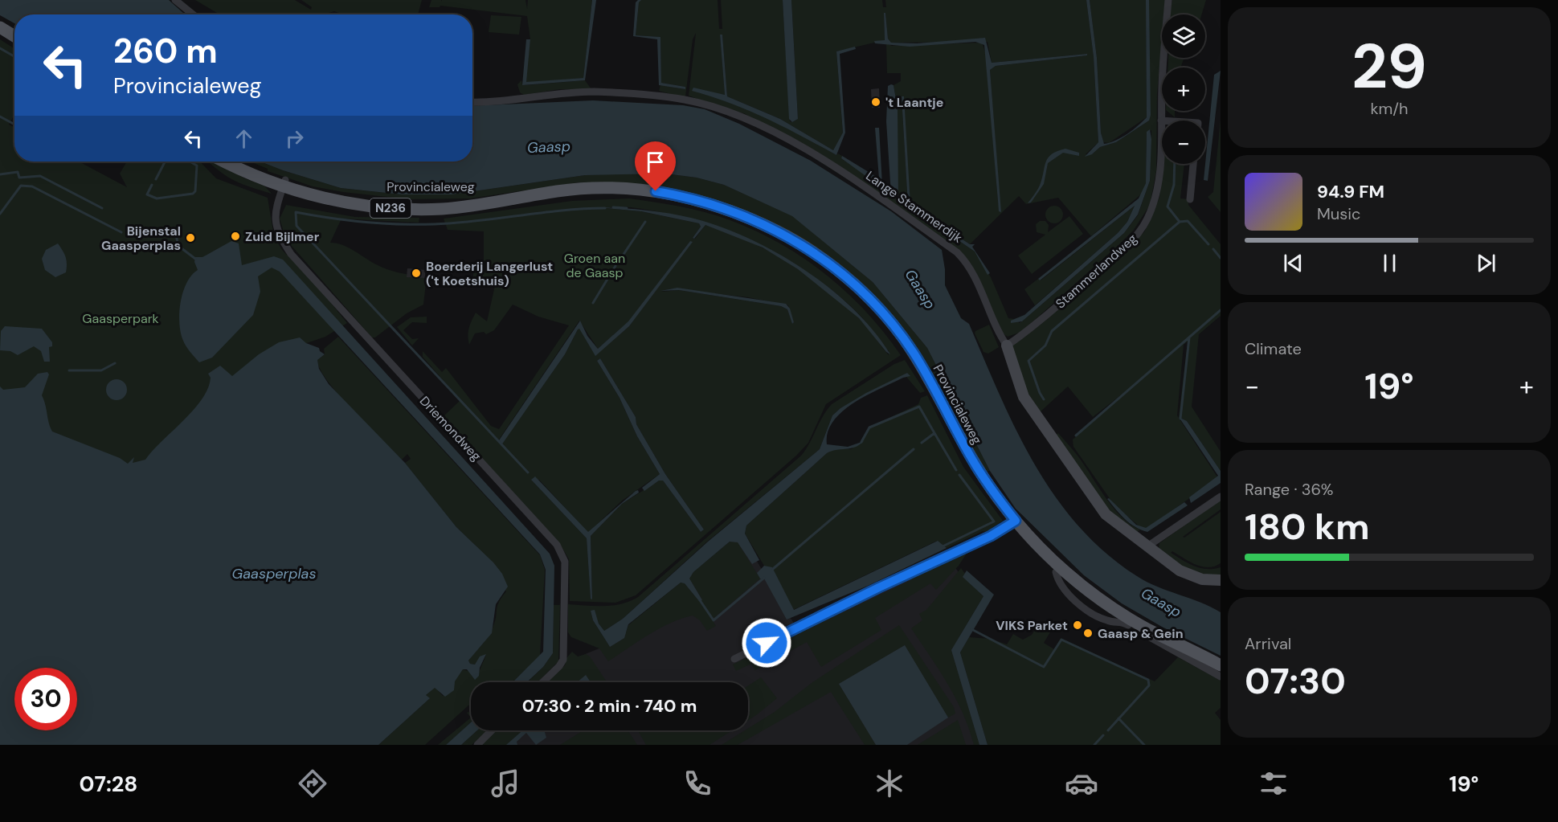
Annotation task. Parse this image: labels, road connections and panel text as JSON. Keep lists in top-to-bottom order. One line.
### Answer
{"streets":{"main road":["Provincialeweg","N236"],"street":["Lange Stammerdijk","Stammerlandweg","Driemondweg"]},"crossings":[["Provincialeweg","Driemondweg"],["Lange Stammerdijk","Stammerlandweg"]],"water":["Gaasp","Gaasperplas"],"parks":["Groen aan de Gaasp","Gaasperpark"],"places":["'t Laantje","Zuid Bijlmer","Bijenstal Gaasperplas","Boerderij Langerlust ('t Koetshuis)","VIKS Parket","Gaasp & Gein"],"page":{"tile":[["29","km/h"],"Climate",["Range · 36%","180 km"],["Arrival","07:30"]],"map_buttons":["+","−"],"turn":["260 m","Provincialeweg"],"song":["94.9 FM","Music"],"heat":["−","19°","+"],"limit":"30","trip":"07:30 · 2 min · 740 m","tabs":["07:28","19°"]}}
